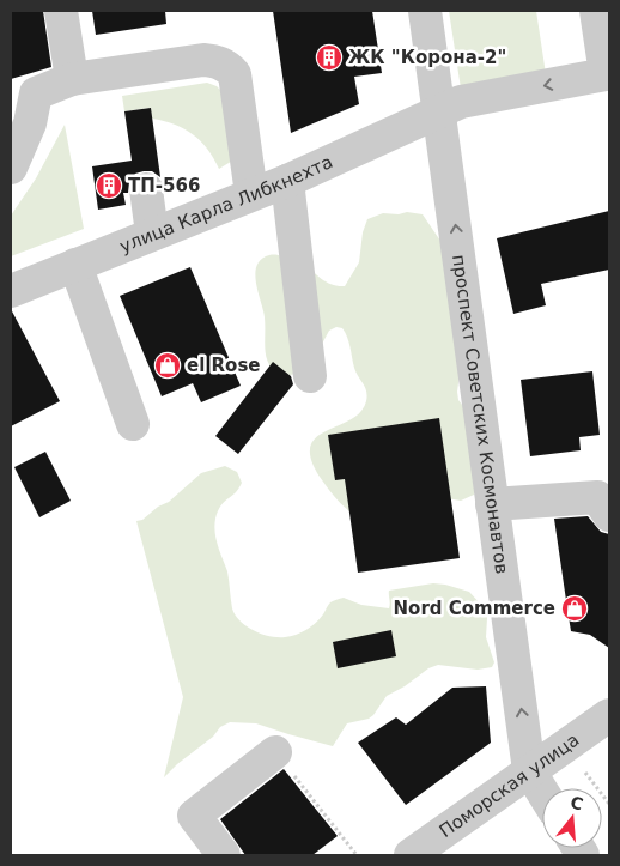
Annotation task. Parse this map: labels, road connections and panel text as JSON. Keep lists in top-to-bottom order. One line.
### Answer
{"streets":{"street":["улица Карла Либкнехта","проспект Советских Космонавтов","Поморская улица"]},"crossings":[["улица Карла Либкнехта","проспект Советских Космонавтов"],["проспект Советских Космонавтов","Поморская улица"]],"one_way":["проспект Советских Космонавтов"],"places":{"building":["ЖК \"Корона-2\"","ТП-566"],"shop":["el Rose","Nord Commerce"]},"north":"top"}
